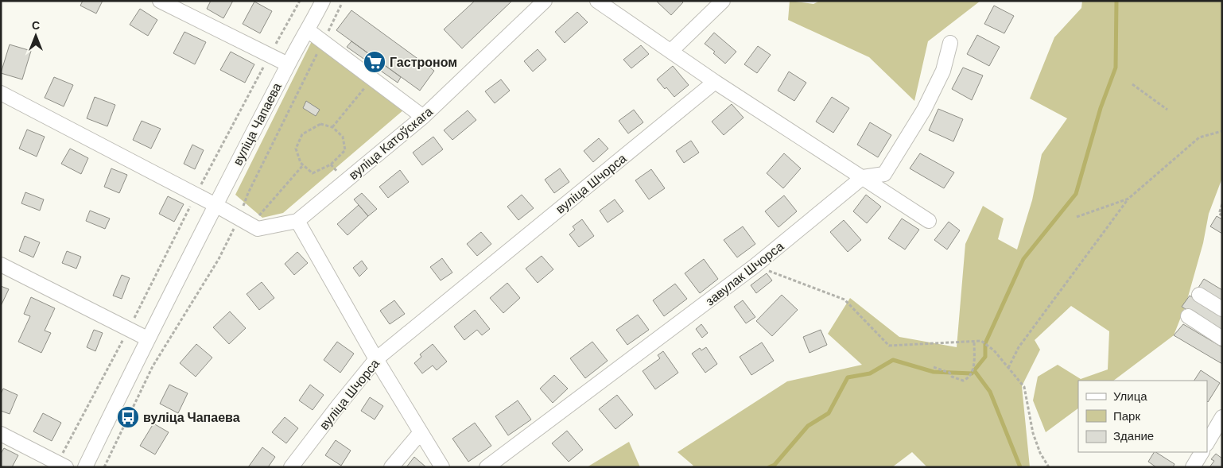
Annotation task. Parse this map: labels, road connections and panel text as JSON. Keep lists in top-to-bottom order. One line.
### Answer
{"streets":{"street":["вуліца Чапаева","вуліца Катоўскага","вуліца Шчорса","завулак Шчорса"]},"crossings":[["вуліца Чапаева","вуліца Катоўскага"]],"places":{"supermarket":["Гастроном"],"bus stop":["вуліца Чапаева"]},"legend":["Улица","Парк","Здание"],"north":"top"}
